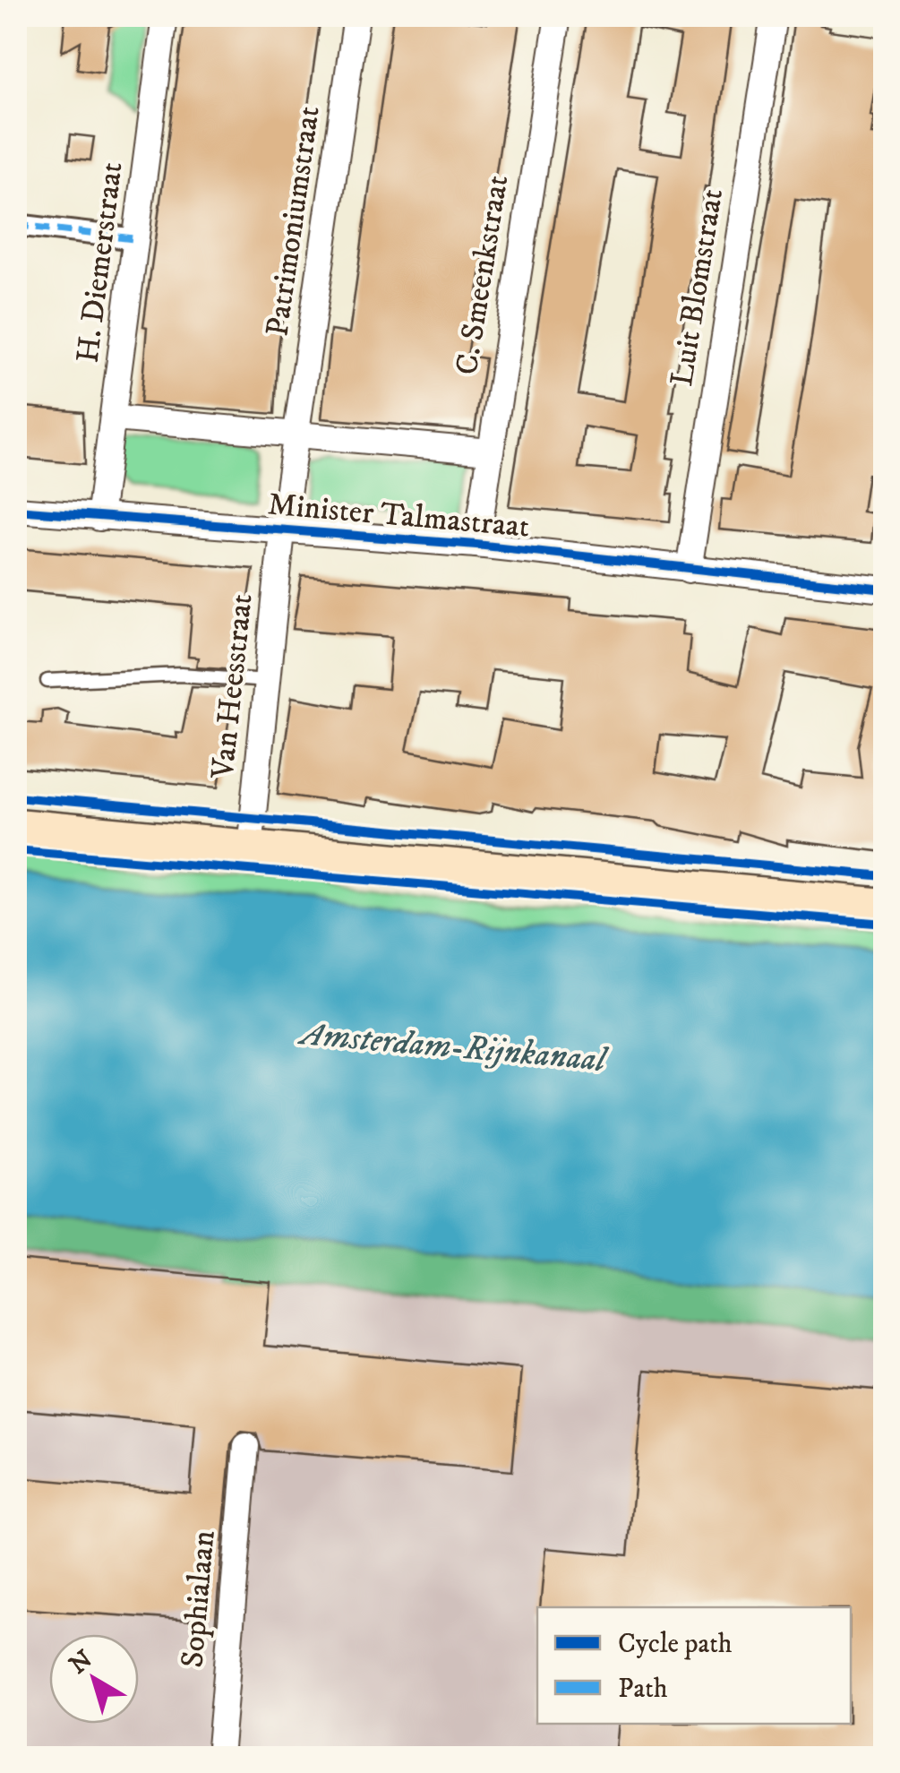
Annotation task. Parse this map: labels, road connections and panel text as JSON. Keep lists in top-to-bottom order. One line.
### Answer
{"streets":{"street":["Patrimoniumstraat","H. Diemerstraat","C. Smeenkstraat","Luit Blomstraat","Minister Talmastraat","Van Heesstraat","Sophialaan"]},"crossings":[["Patrimoniumstraat","Minister Talmastraat"],["H. Diemerstraat","Minister Talmastraat"],["C. Smeenkstraat","Minister Talmastraat"],["Luit Blomstraat","Minister Talmastraat"],["Minister Talmastraat","Van Heesstraat"]],"water":["Amsterdam-Rijnkanaal"],"legend":["Cycle path","Path"],"north":"top left"}
